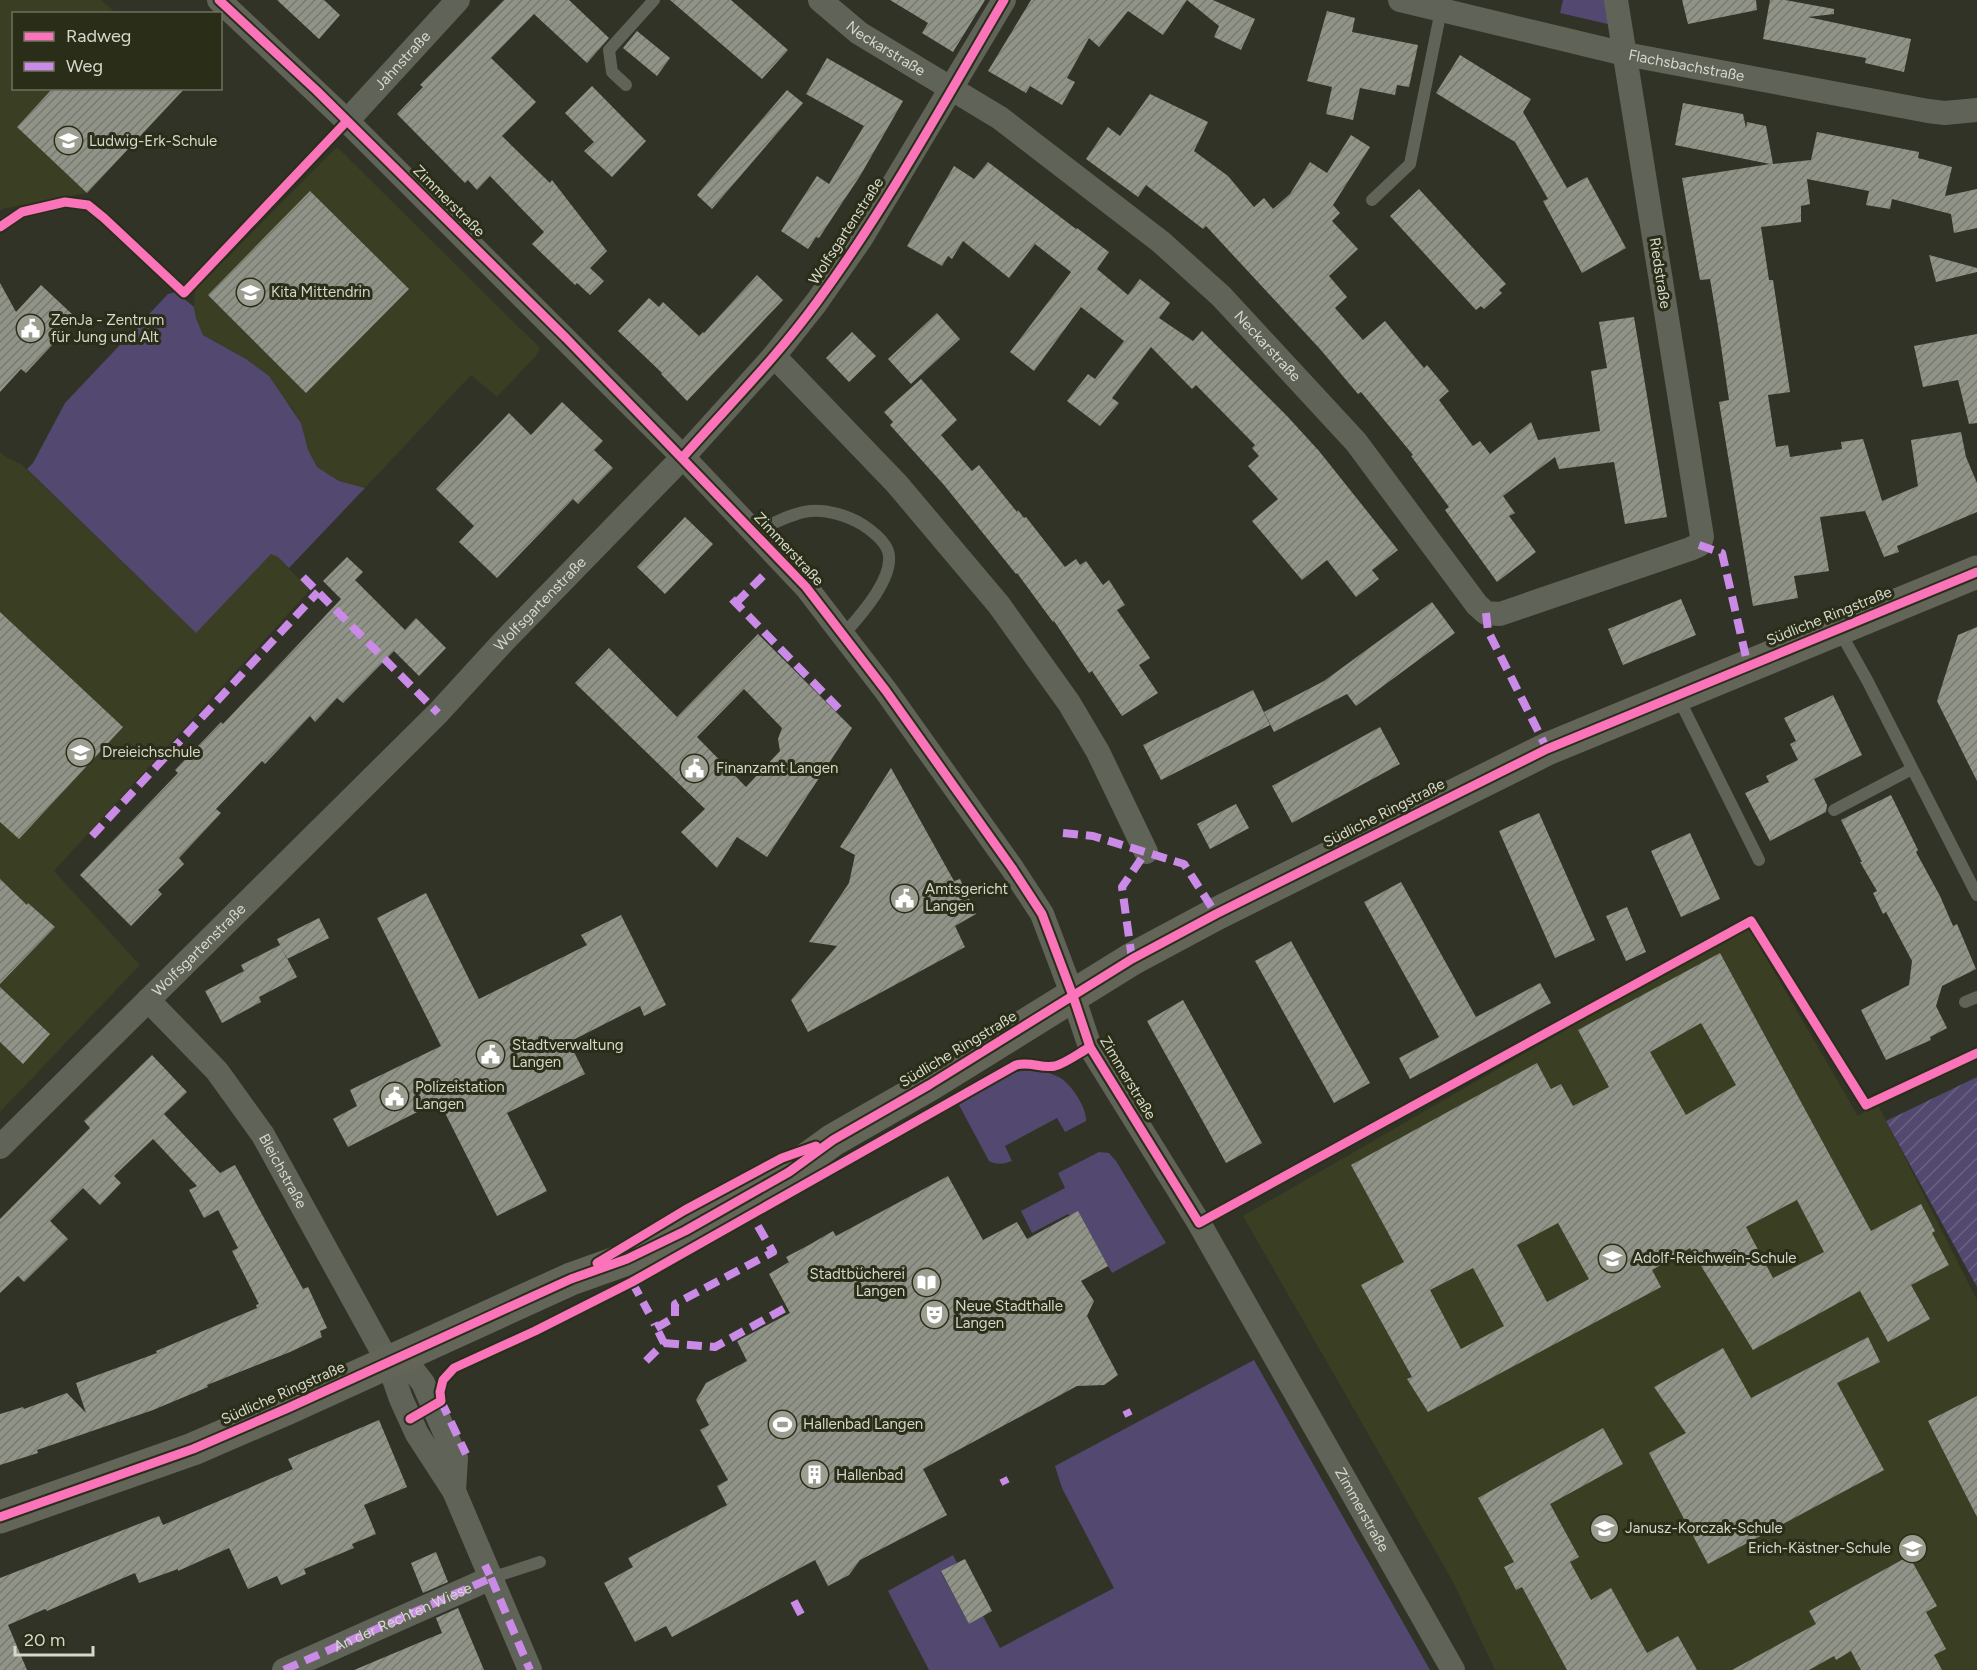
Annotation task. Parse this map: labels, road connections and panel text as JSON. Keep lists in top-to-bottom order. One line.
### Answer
{"streets":{"main road":["Südliche Ringstraße"],"street":["Neckarstraße","Jahnstraße","Flachsbachstraße","Zimmerstraße","Wolfsgartenstraße","Riedstraße","Bleichstraße","An der Rechten Wiese"]},"crossings":[["Neckarstraße","Wolfsgartenstraße"],["Neckarstraße","Riedstraße"],["Jahnstraße","Zimmerstraße"],["Flachsbachstraße","Riedstraße"],["Zimmerstraße","Wolfsgartenstraße"],["Zimmerstraße","Südliche Ringstraße"],["Wolfsgartenstraße","Bleichstraße"],["Südliche Ringstraße","Bleichstraße"],["Südliche Ringstraße","An der Rechten Wiese"],["Bleichstraße","An der Rechten Wiese"]],"places":{"school or university":["Ludwig-Erk-Schule","Kita Mittendrin","Dreieichschule","Adolf-Reichwein-Schule","Janusz-Korczak-Schule","Erich-Kästner-Schule"],"public building":["ZenJa - Zentrum für Jung und Alt","Finanzamt Langen","Amtsgericht Langen","Stadtverwaltung Langen","Polizeistation Langen"],"library":["Stadtbücherei Langen"],"theatre":["Neue Stadthalle Langen"],"sports":["Hallenbad Langen"],"building":["Hallenbad"]},"legend":["Radweg","Weg"],"scale_bar":"20 m"}
